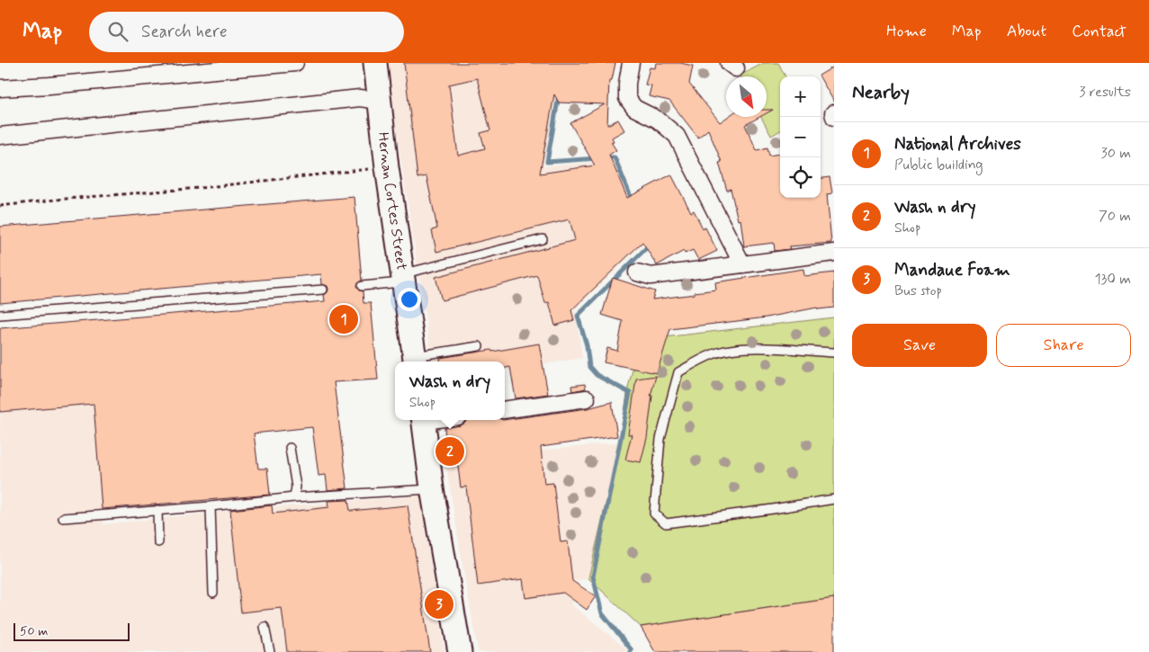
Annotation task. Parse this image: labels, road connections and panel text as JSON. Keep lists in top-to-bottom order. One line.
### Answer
{"streets":{"main road":["Hernan Cortes Street"]},"scale_bar":"50 m","north":"bottom right","page":{"header":"Map","search":"Search here","nav":["Home","Map","About","Contact"],"heading":["Nearby","3 results"],"map_buttons":["+","−"],"list":[{"mark":"1","name":"National Archives","note":"Public building","value":"30 m"},{"mark":"2","name":"Wash n dry","note":"Shop","value":"70 m"},{"mark":"3","name":"Mandaue Foam","note":"Bus stop","value":"130 m"}],"pins":["1","2","3"],"buttons":["Save","Share"],"popup":["Wash n dry","Shop"],"scale":"50 m"}}
